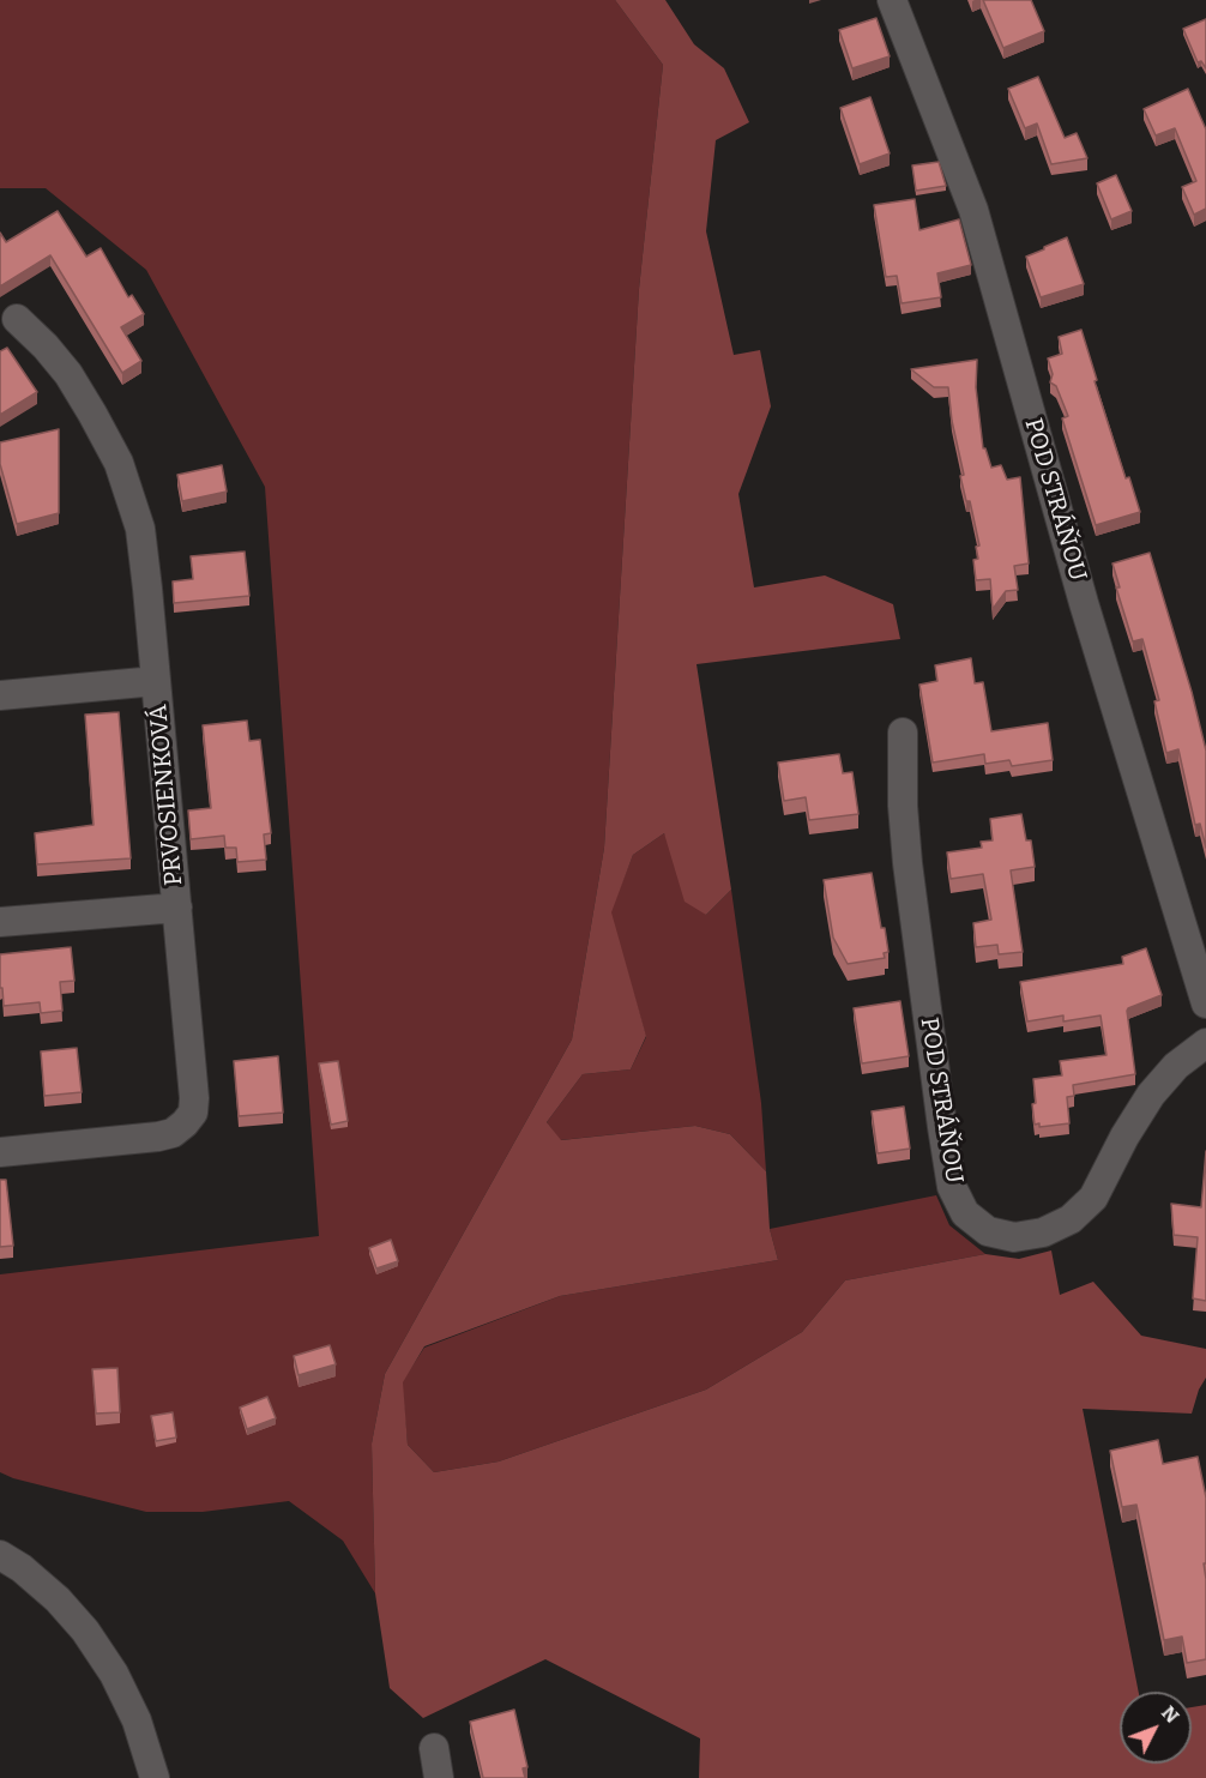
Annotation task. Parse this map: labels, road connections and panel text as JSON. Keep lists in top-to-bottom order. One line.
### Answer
{"streets":{"street":["POD STRÁŇOU","PRVOSIENKOVÁ"]},"north":"top right"}
